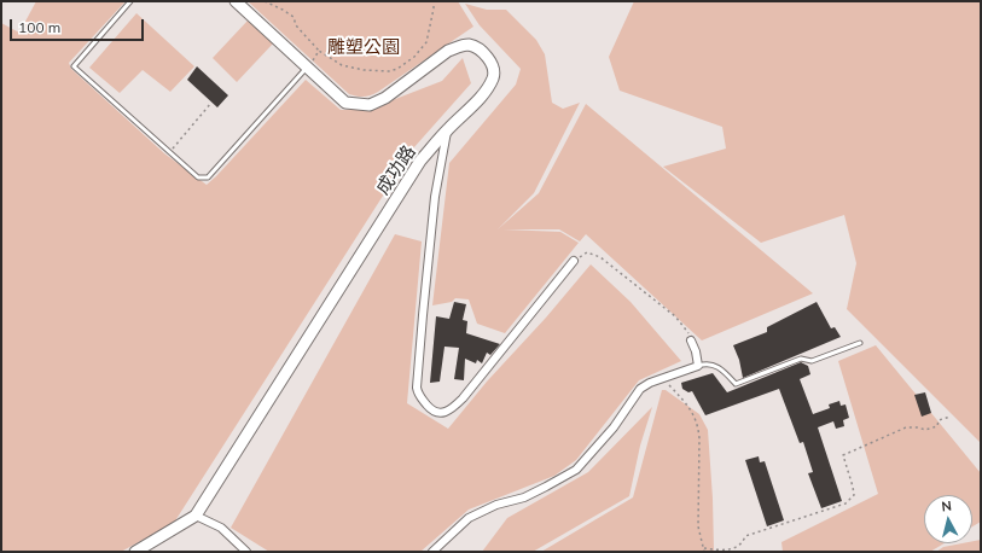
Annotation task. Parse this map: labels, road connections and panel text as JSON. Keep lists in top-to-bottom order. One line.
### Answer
{"streets":{"street":["成功路"]},"parks":["雕塑公園"],"scale_bar":"100 m","north":"top"}
